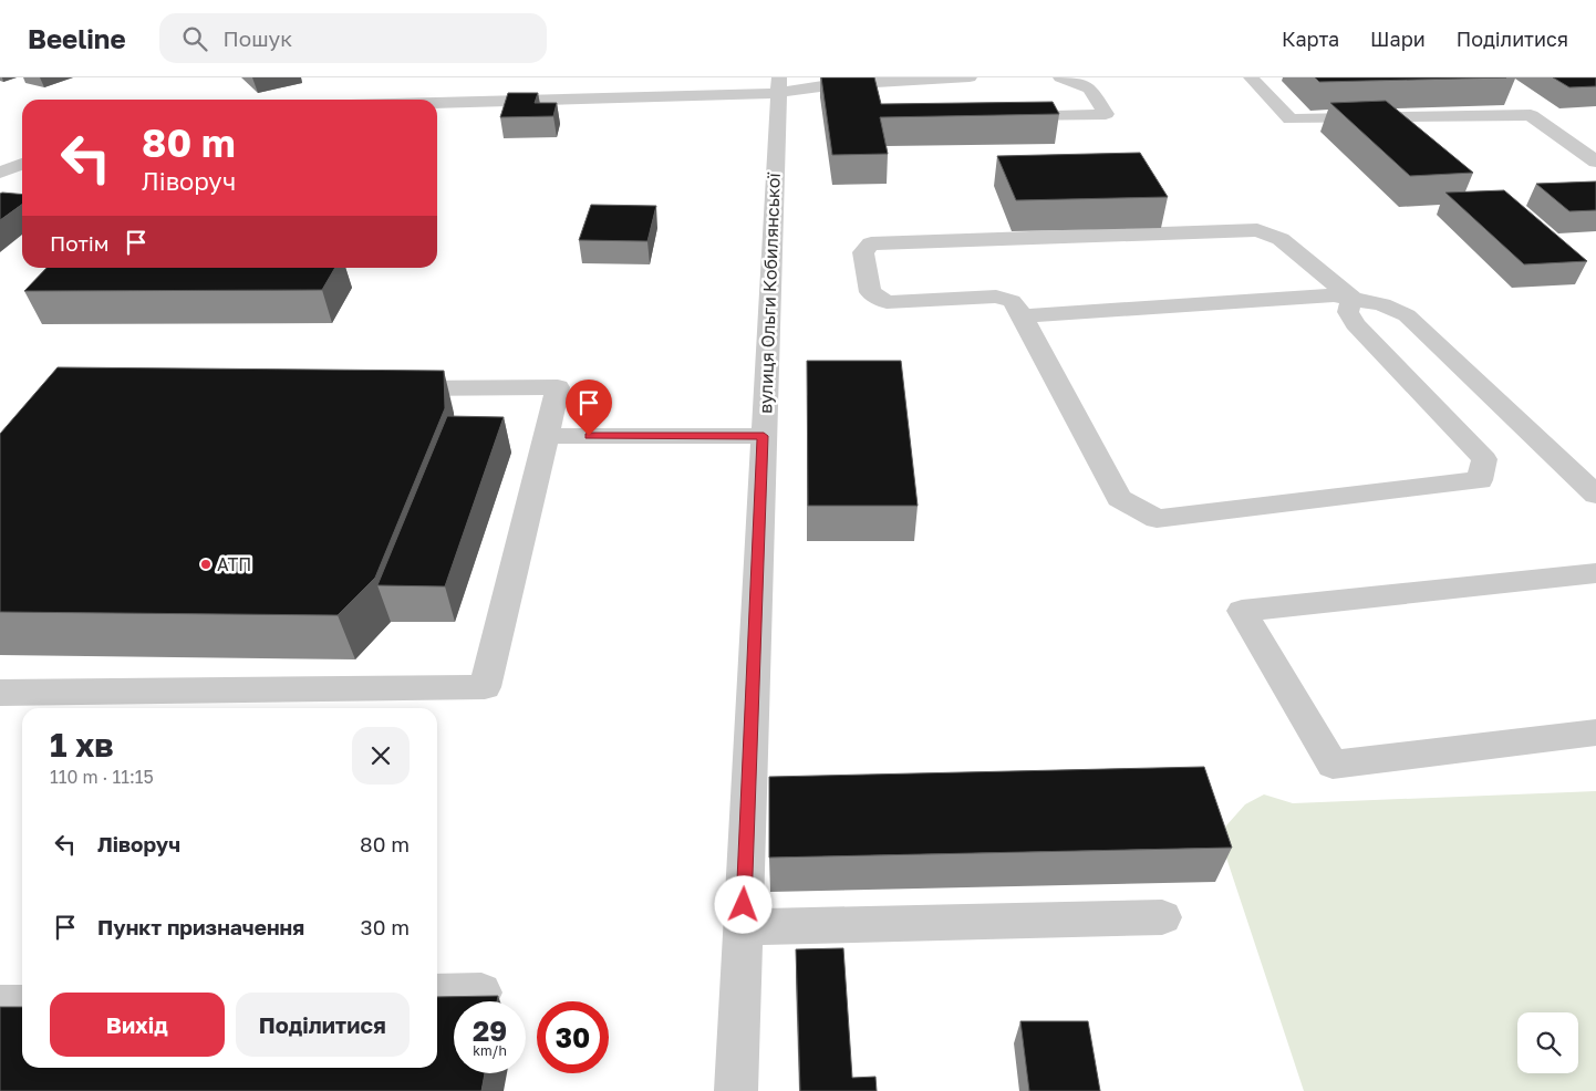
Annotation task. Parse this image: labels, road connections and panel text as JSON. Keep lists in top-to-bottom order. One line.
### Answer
{"streets":{"street":["вулиця Ольги Кобилянської"]},"places":["АТП"],"page":{"header":"Beeline","search":"Пошук","nav":["Карта","Шари","Поділитися"],"turn":["80 m","Ліворуч"],"then":"Потім","heading":["1 хв","110 m · 11:15"],"list":[{"name":"Ліворуч","value":"80 m"},{"name":"Пункт призначення","value":"30 m"}],"buttons":["Вихід","Поділитися"],"speed":"29 km/h","limit":"30"}}
